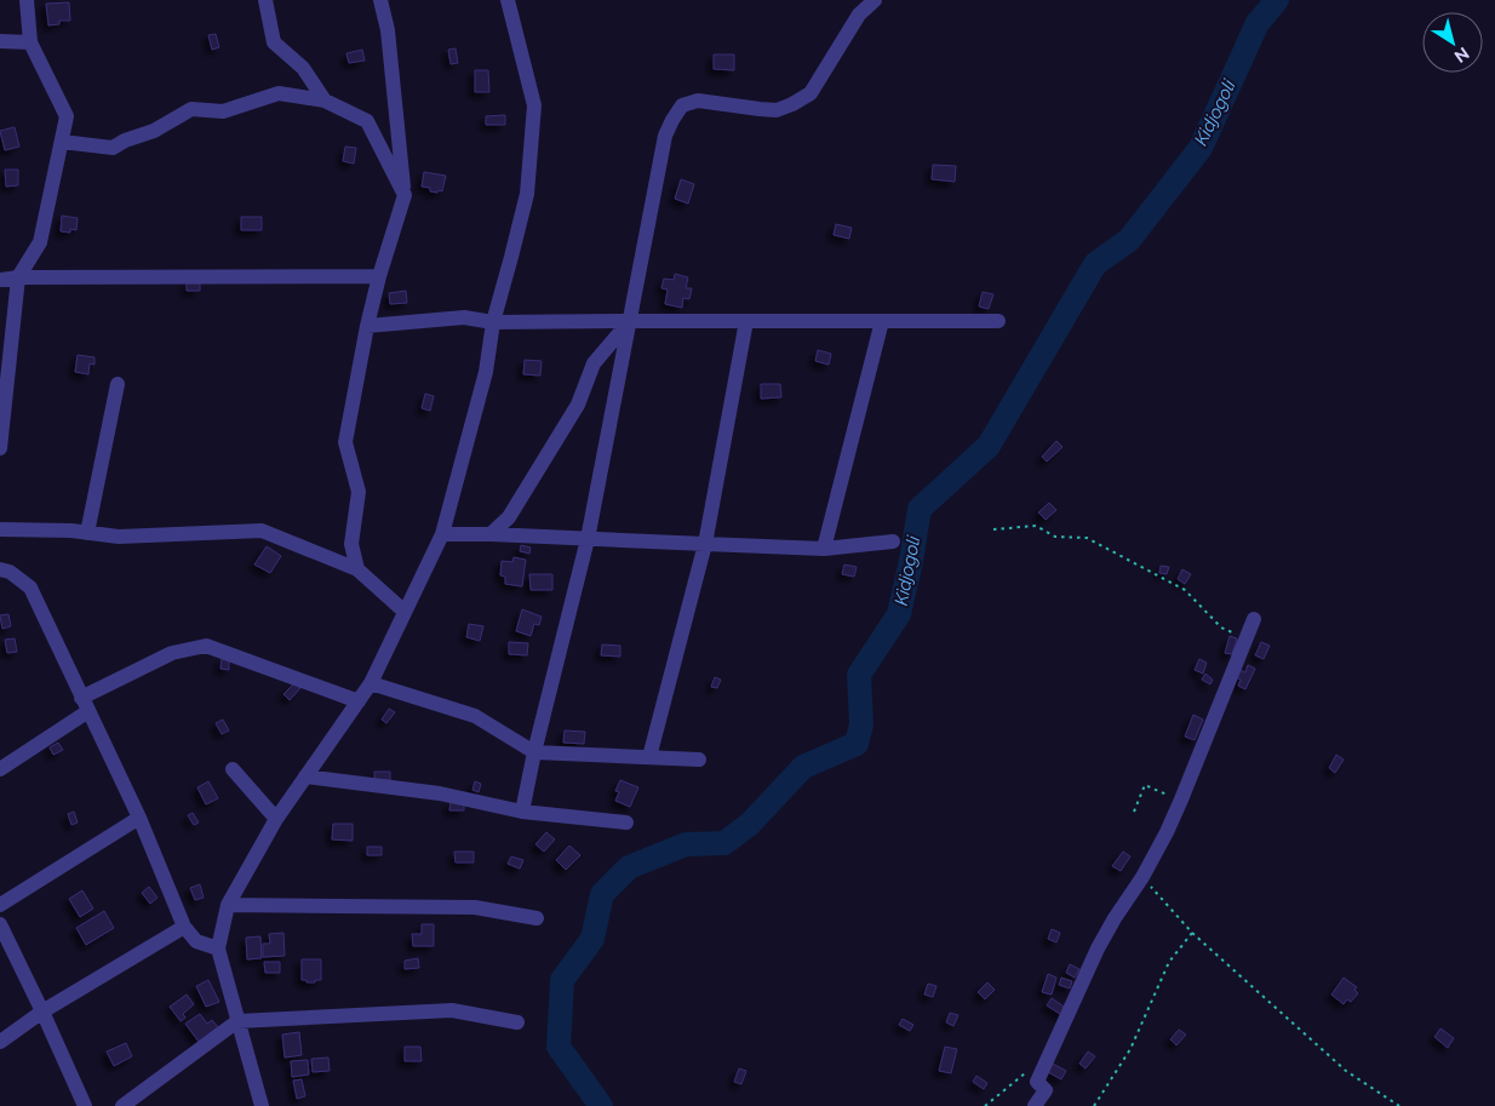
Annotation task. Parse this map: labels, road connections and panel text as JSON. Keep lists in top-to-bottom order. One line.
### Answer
{"water":["Kidjogoli"],"north":"bottom right"}
